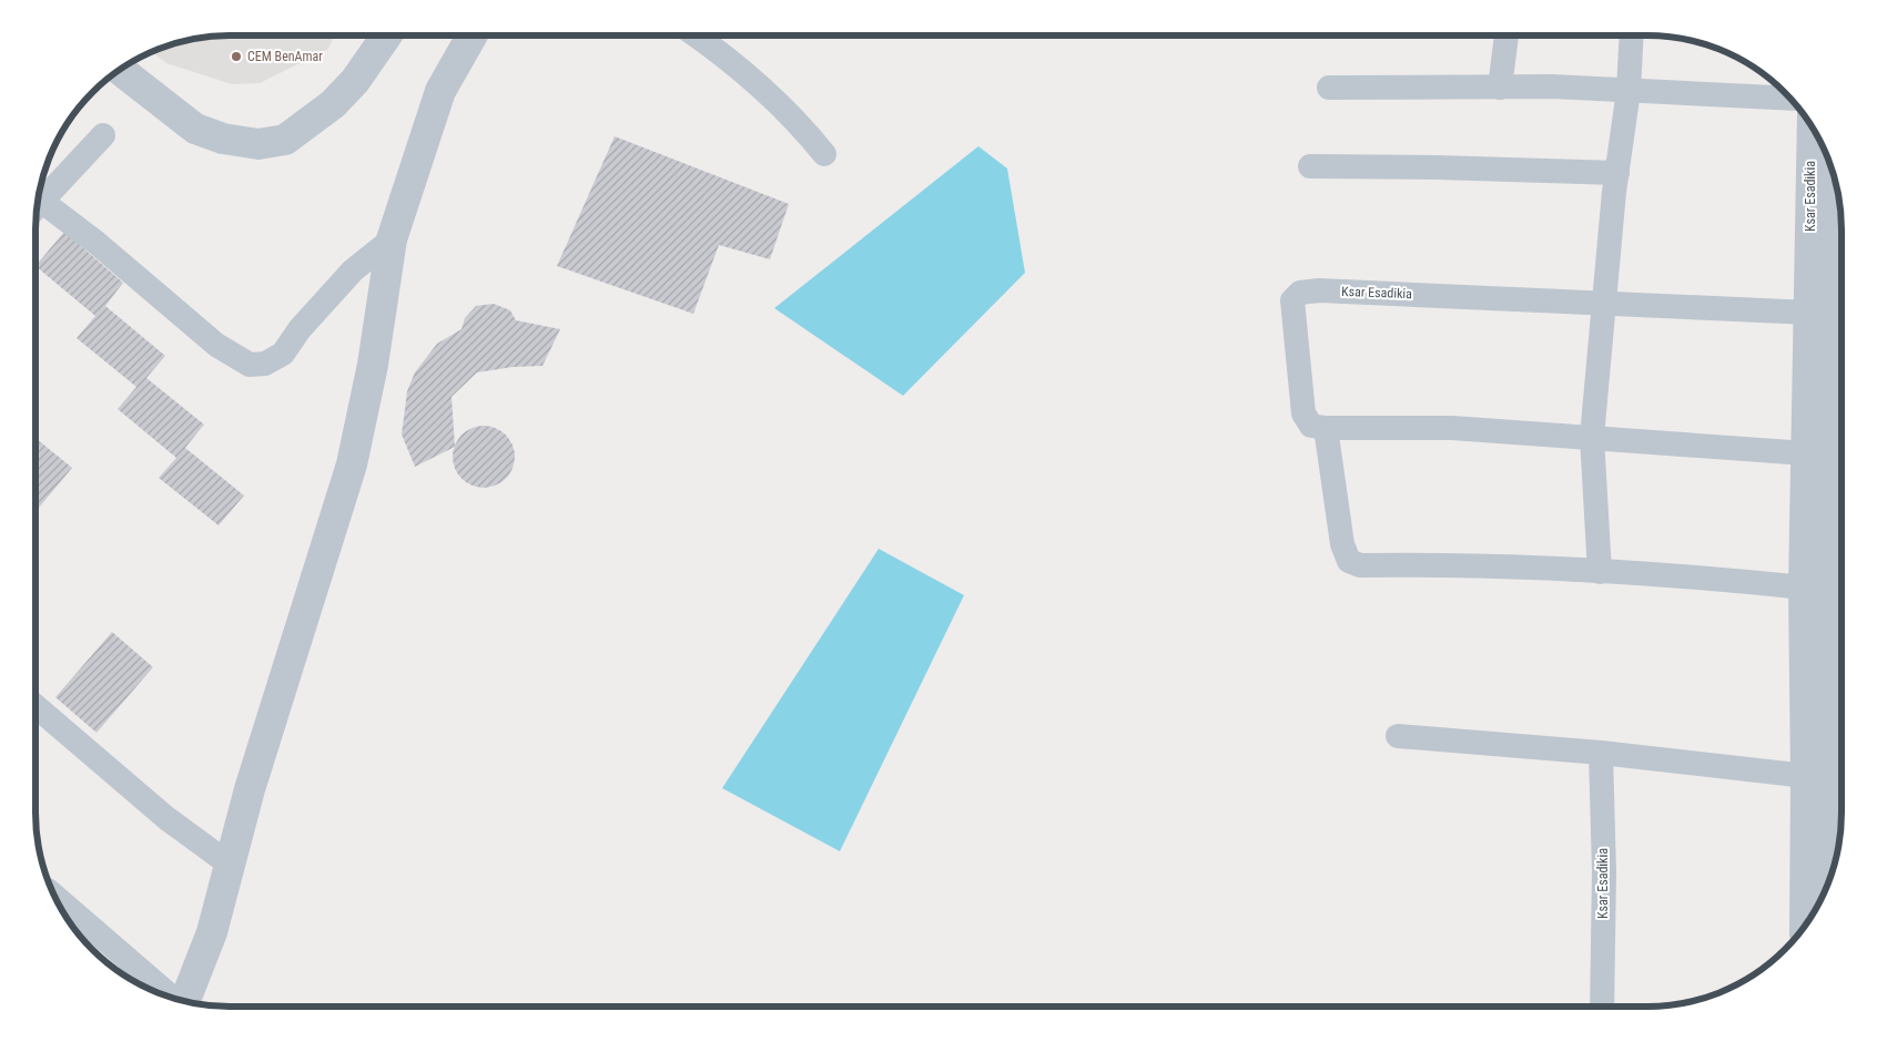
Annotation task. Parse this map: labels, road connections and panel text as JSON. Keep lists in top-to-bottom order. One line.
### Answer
{"streets":{"street":["Ksar Esadikia"]},"places":["CEM BenAmar"]}
